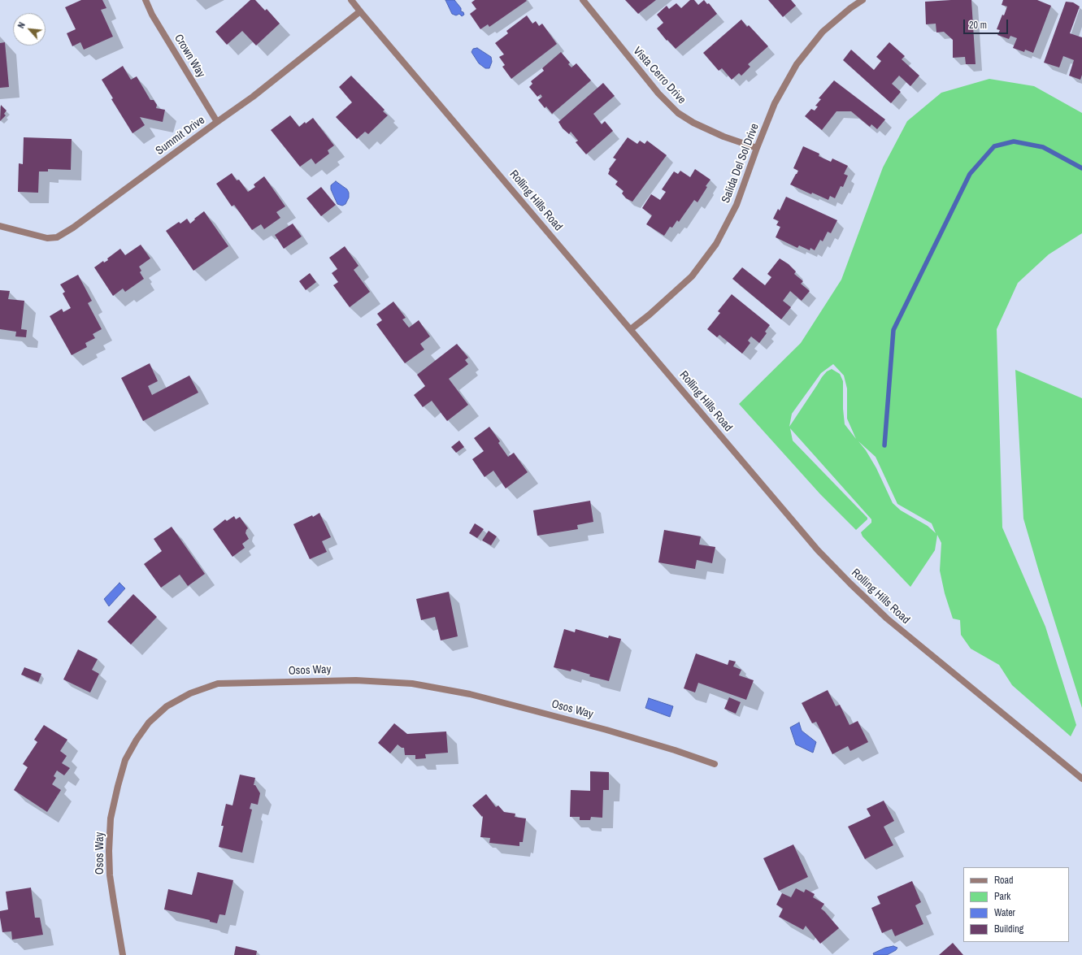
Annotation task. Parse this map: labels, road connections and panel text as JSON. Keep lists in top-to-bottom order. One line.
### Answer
{"streets":{"street":["Crown Way","Vista Cerro Drive","Summit Drive","Salida Del Sol Drive","Rolling Hills Road","Osos Way"]},"crossings":[["Crown Way","Summit Drive"],["Vista Cerro Drive","Salida Del Sol Drive"],["Summit Drive","Rolling Hills Road"],["Salida Del Sol Drive","Rolling Hills Road"]],"legend":["Road","Park","Water","Building"],"scale_bar":"20 m","north":"top left"}
